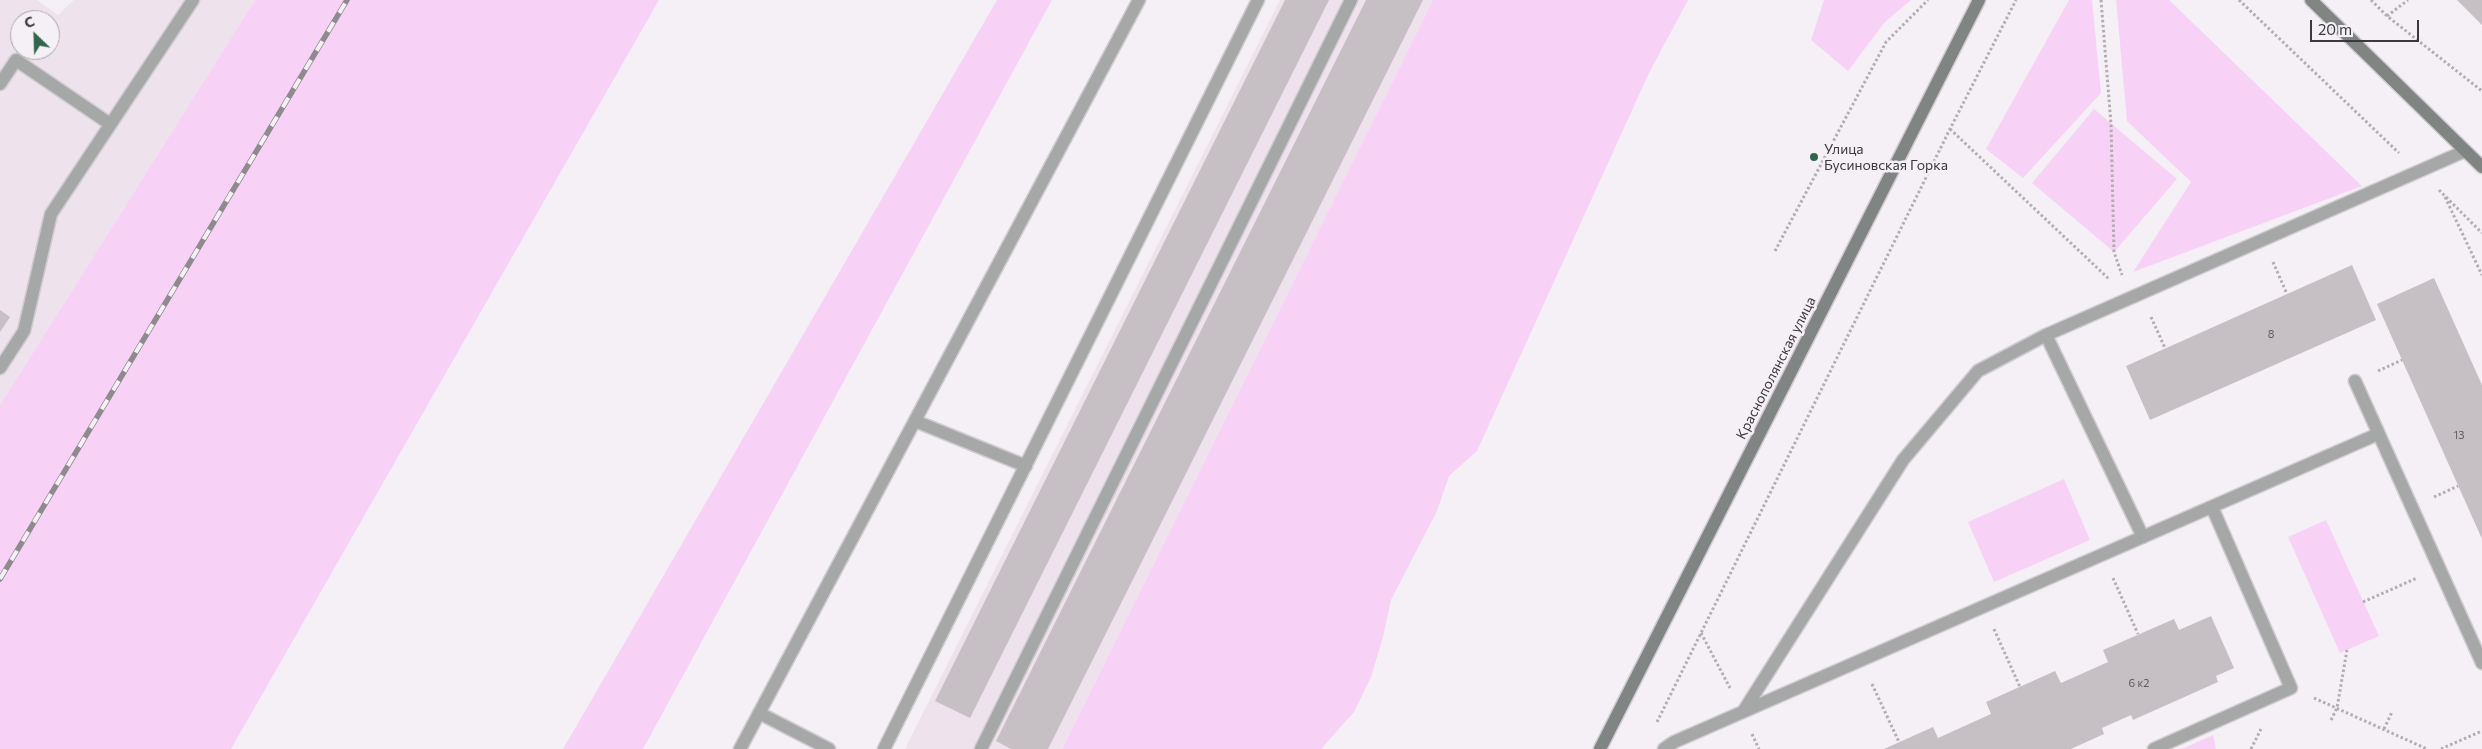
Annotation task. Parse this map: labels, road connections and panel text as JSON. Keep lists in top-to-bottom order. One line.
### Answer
{"streets":{"street":["Краснополянская улица"]},"places":["Улица Бусиновская Горка"],"house_numbers":["8","13","6 к2"],"scale_bar":"20 m","north":"top left"}
